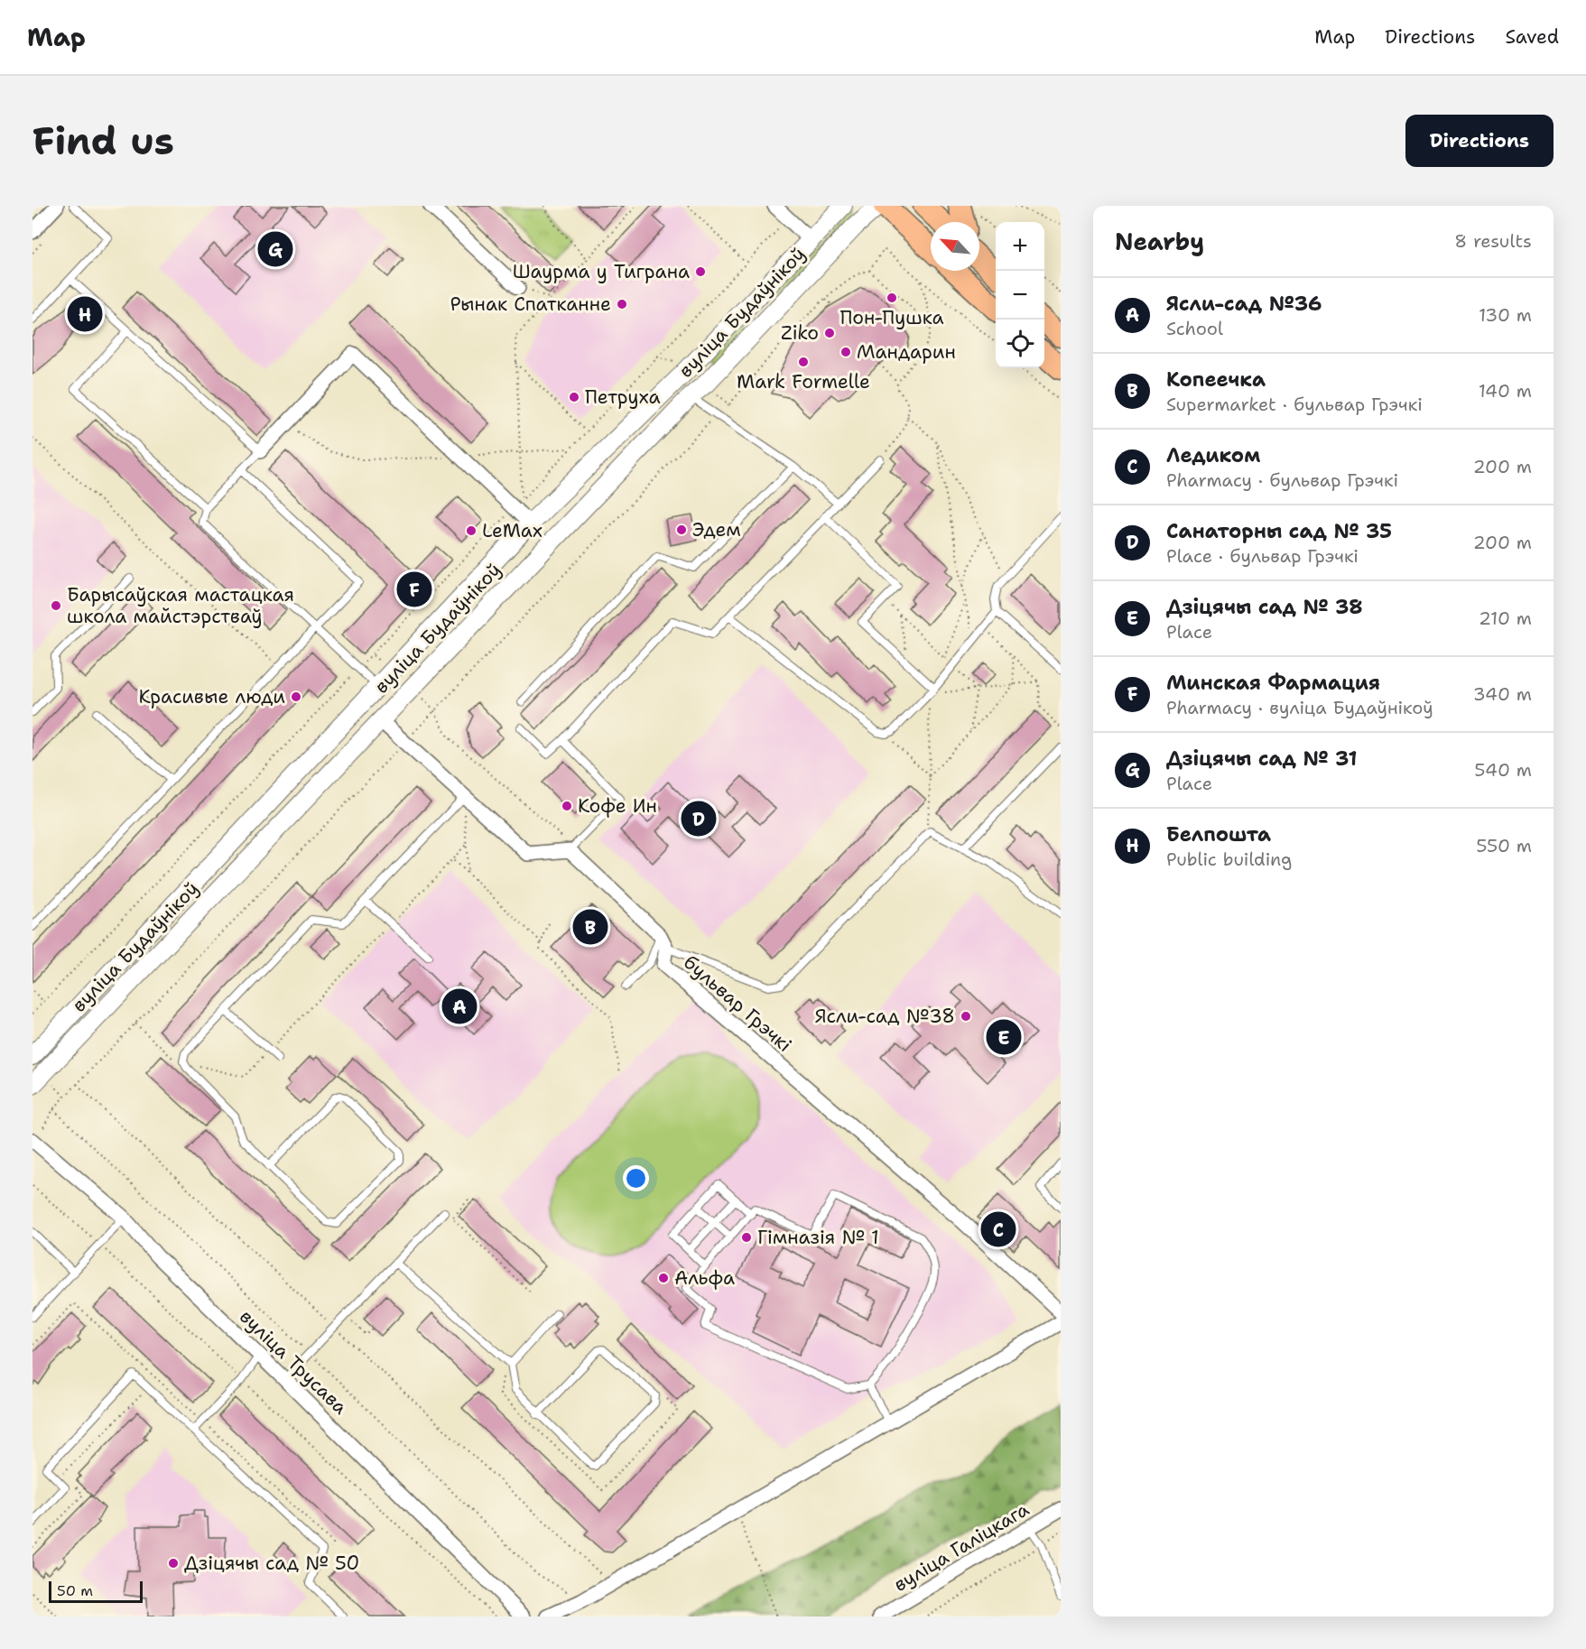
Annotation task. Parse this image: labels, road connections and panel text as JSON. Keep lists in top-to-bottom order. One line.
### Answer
{"streets":{"street":["вуліца Будаўнікоў","бульвар Грэчкі","вуліца Трусава","вуліца Галіцкага"]},"places":["Шаурма у Тиграна","Пон-Пушка","Рынак Спатканне","Ziko","Мандарин","Mark Formelle","Петруха","Эдем","LeMax","Барысаўская мастацкая школа майстэрстваў","Красивые люди","Кофе Ин","Ясли-сад №38","Гімназія № 1","Альфа","Дзіцячы сад № 50"],"scale_bar":"50 m","north":"top left","page":{"header":"Map","nav":["Map","Directions","Saved"],"buttons":"Directions","title":"Find us","heading":["Nearby","8 results"],"map_buttons":["+","−"],"pins":["G","H","F","D","B","A","E","C"],"list":[{"mark":"A","name":"Ясли-сад №36","note":"School","value":"130 m"},{"mark":"B","name":"Копеечка","note":"Supermarket · бульвар Грэчкі","value":"140 m"},{"mark":"C","name":"Ледиком","note":"Pharmacy · бульвар Грэчкі","value":"200 m"},{"mark":"D","name":"Санаторны сад № 35","note":"Place · бульвар Грэчкі","value":"200 m"},{"mark":"E","name":"Дзіцячы сад № 38","note":"Place","value":"210 m"},{"mark":"F","name":"Минская Фармация","note":"Pharmacy · вуліца Будаўнікоў","value":"340 m"},{"mark":"G","name":"Дзіцячы сад № 31","note":"Place","value":"540 m"},{"mark":"H","name":"Белпошта","note":"Public building","value":"550 m"}],"scale":"50 m"}}
